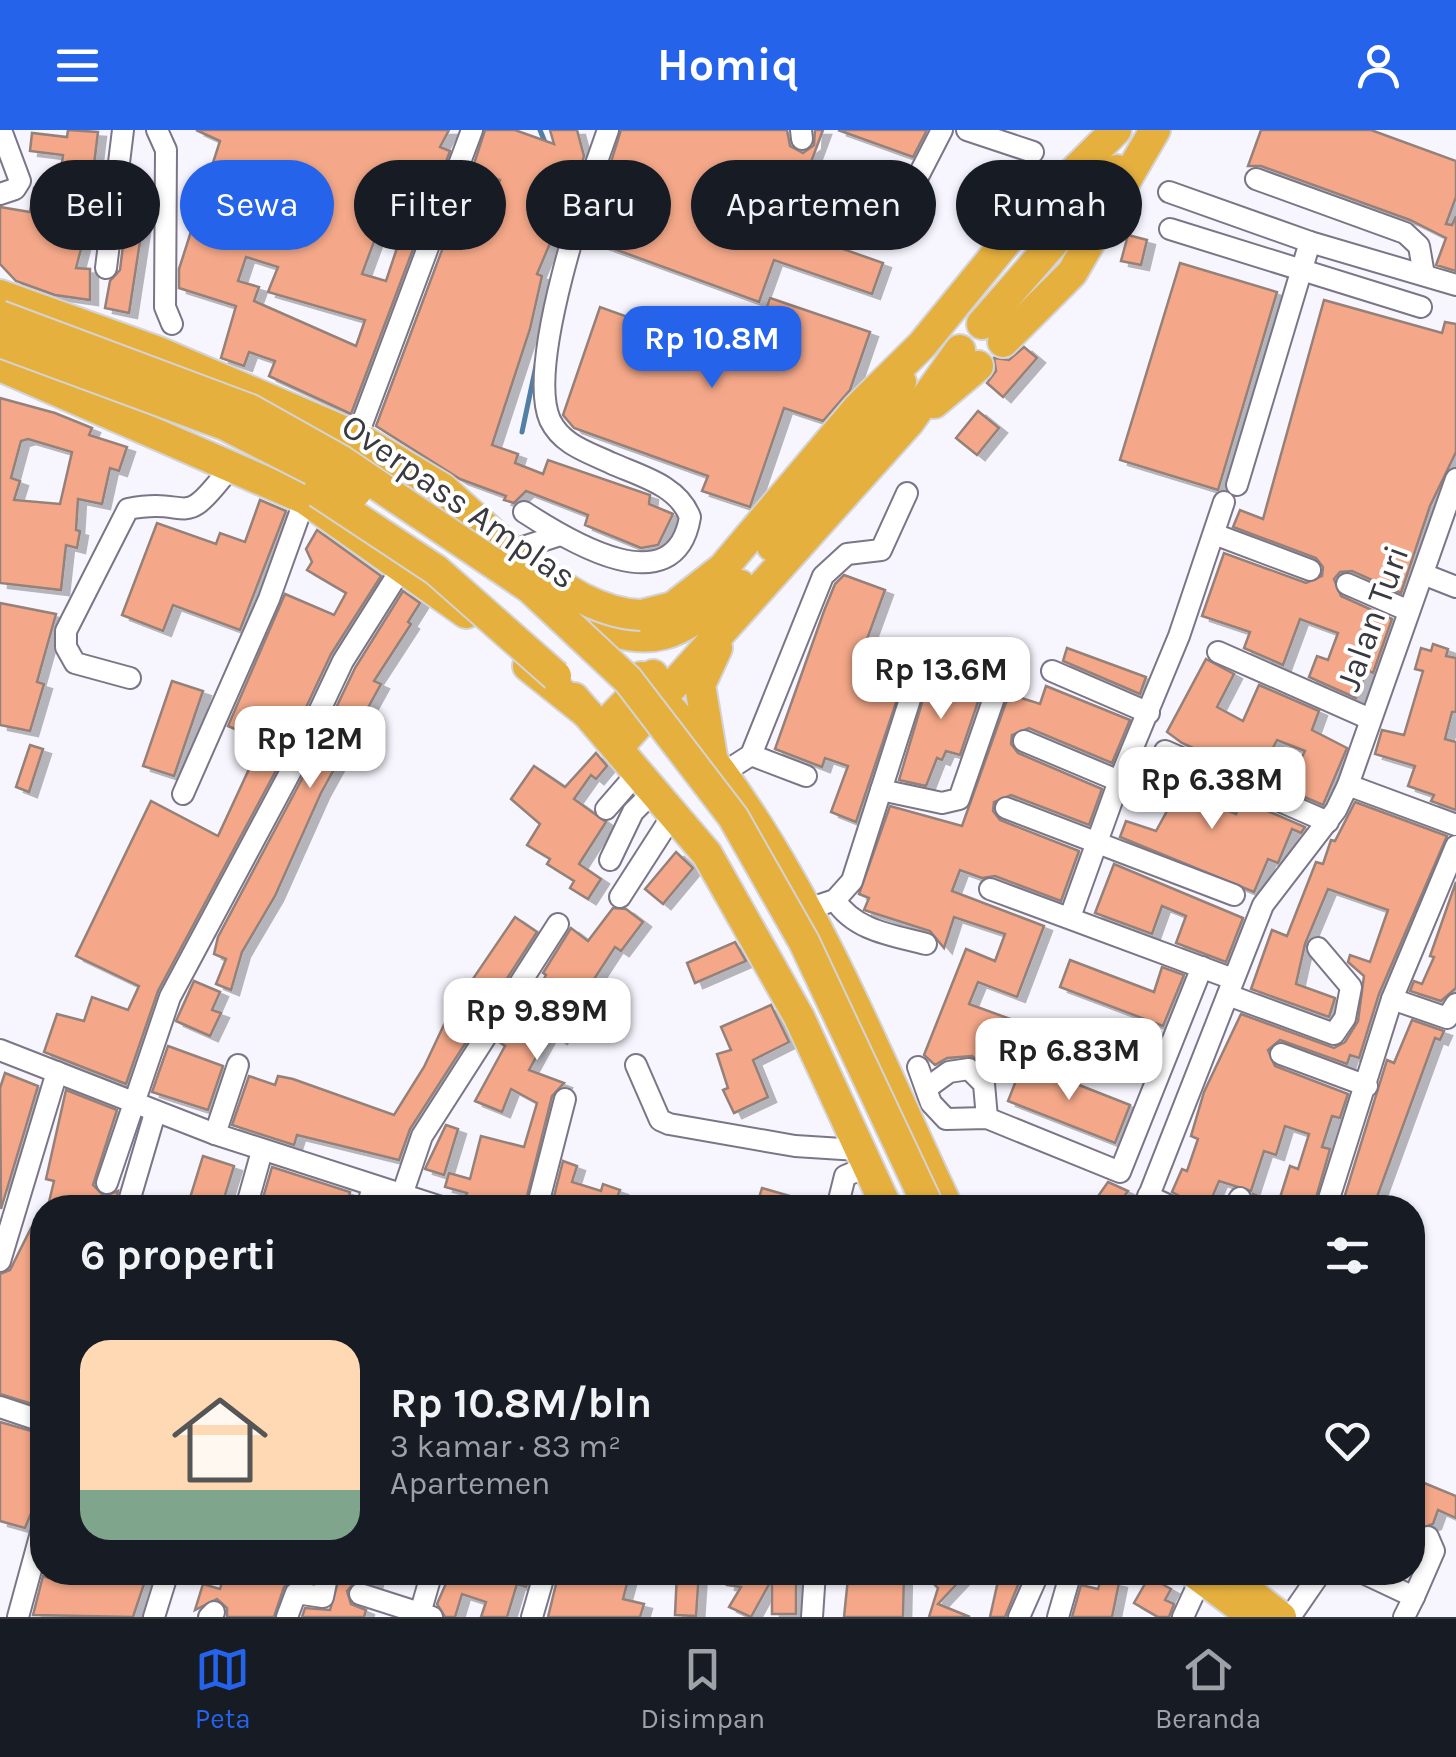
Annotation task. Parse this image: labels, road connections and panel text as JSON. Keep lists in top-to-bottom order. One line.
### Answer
{"streets":{"highway":["Overpass Amplas"],"street":["Jalan Turi"]},"page":{"header":"Homiq","chip":["Beli","Sewa","Filter","Baru","Apartemen","Rumah"],"price":["Rp 10.8M","Rp 13.6M","Rp 12M","Rp 6.38M","Rp 9.89M","Rp 6.83M"],"heading":"6 properti","list":[{"name":"Rp 10.8M/bln","note":"3 kamar · 83 m² · Apartemen"}],"tabs":["Peta","Disimpan","Beranda"]}}
